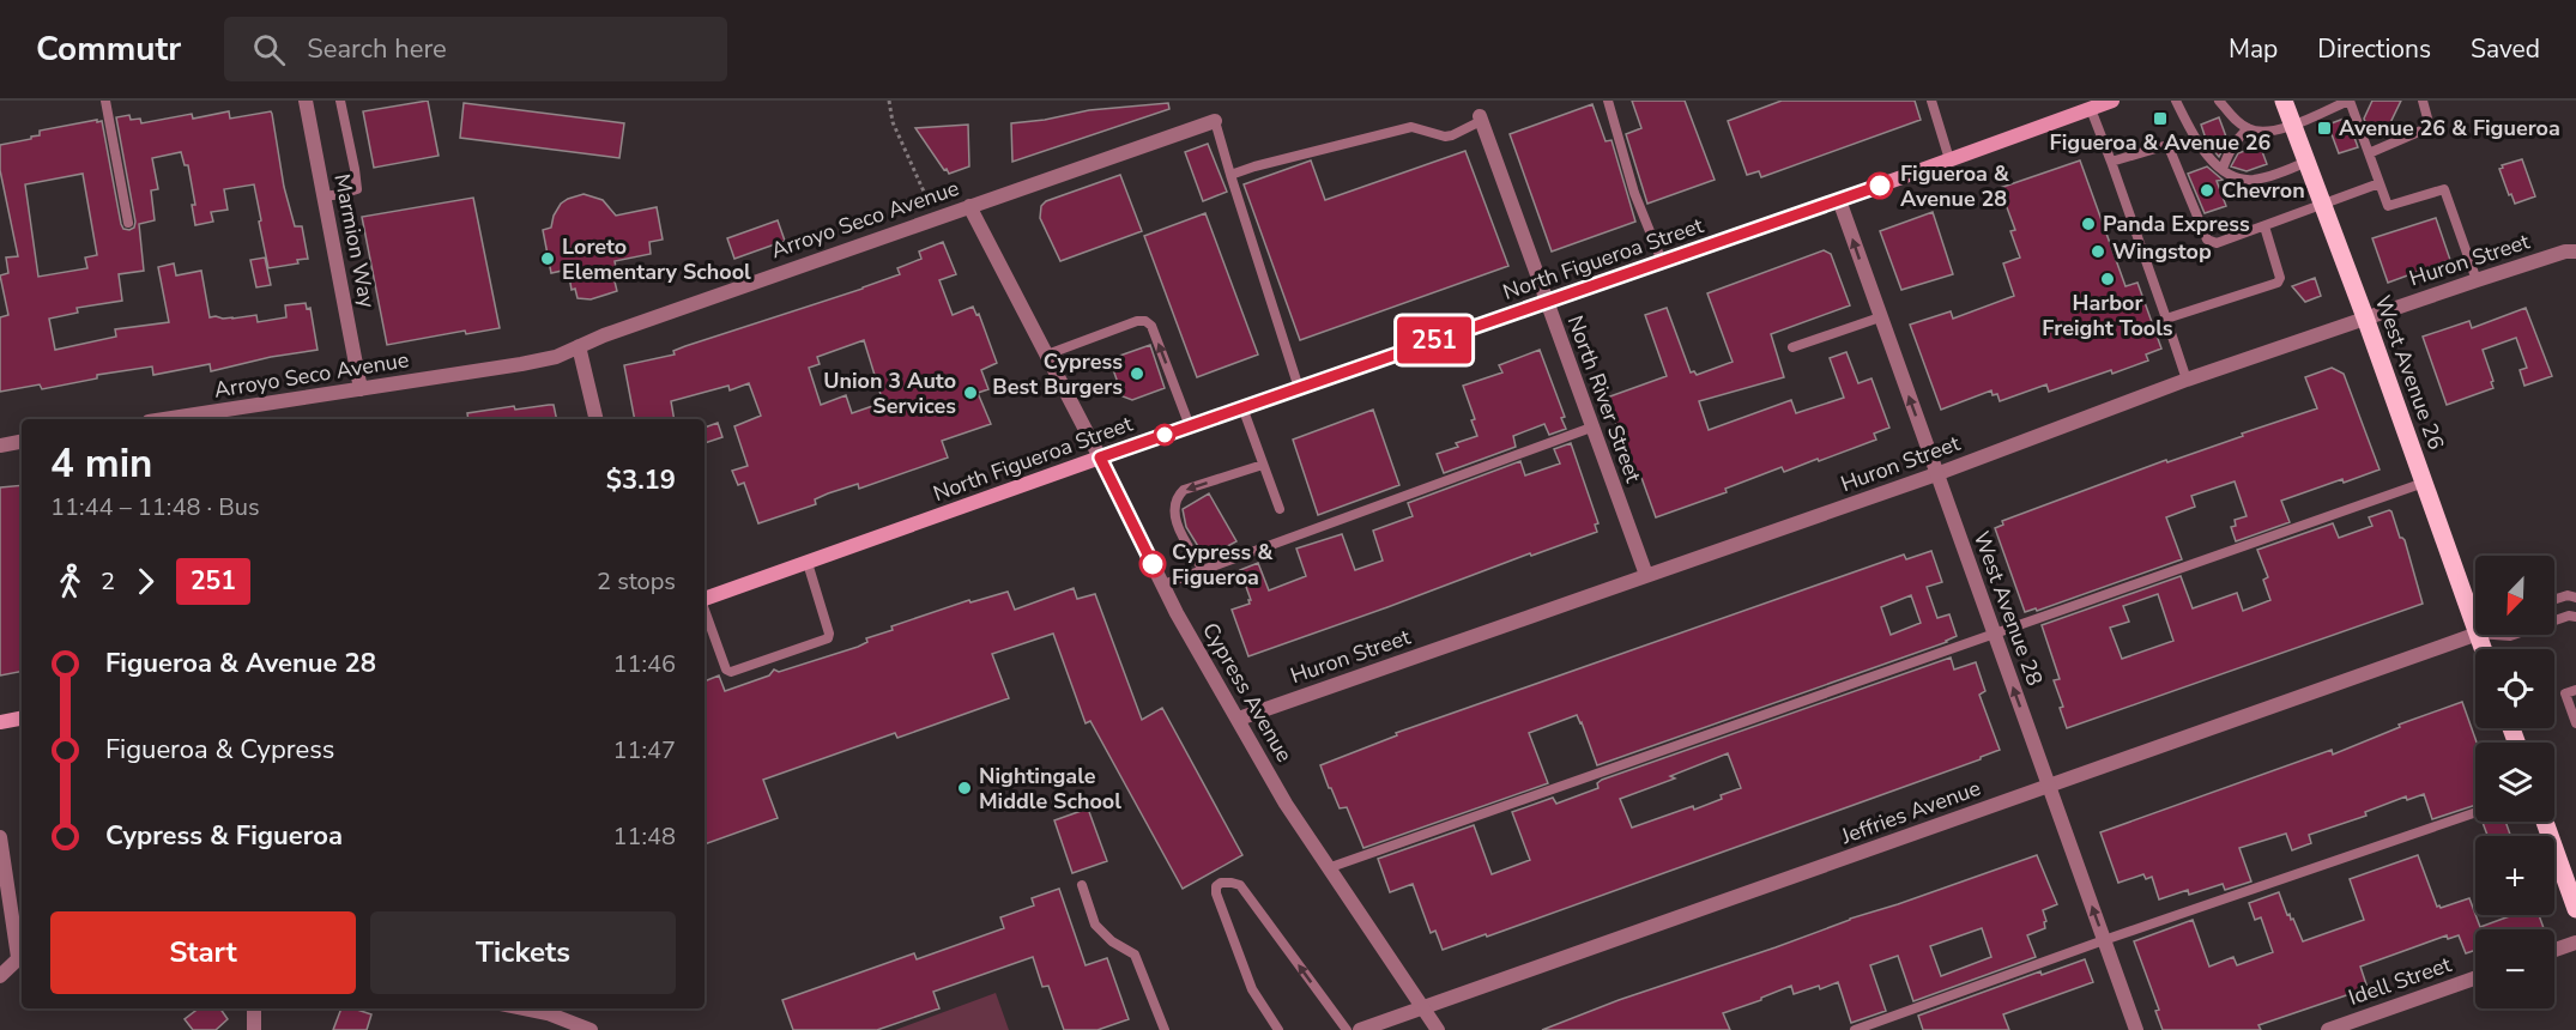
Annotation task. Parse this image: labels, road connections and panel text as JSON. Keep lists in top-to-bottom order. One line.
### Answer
{"streets":{"main road":["North Figueroa Street","West Avenue 26"],"street":["Arroyo Seco Avenue","Marmion Way","Huron Street","North River Street","West Avenue 28","Cypress Avenue","Jeffries Avenue","Idell Street"]},"crossings":[["Arroyo Seco Avenue","Marmion Way"],["Arroyo Seco Avenue","Cypress Avenue"],["North Figueroa Street","North River Street"],["North Figueroa Street","West Avenue 28"],["North Figueroa Street","Cypress Avenue"],["Huron Street","West Avenue 26"],["Huron Street","North River Street"],["Huron Street","West Avenue 28"],["Huron Street","Cypress Avenue"],["West Avenue 26","Jeffries Avenue"],["West Avenue 28","Jeffries Avenue"],["Cypress Avenue","Jeffries Avenue"]],"one_way":["West Avenue 28"],"places":{"transit":["Figueroa & Avenue 26","Avenue 26 & Figueroa"],"other":["Figueroa & Avenue 28","Chevron","Panda Express","Wingstop","Loreto Elementary School","Harbor Freight Tools","Cypress Best Burgers","Union 3 Auto Services","Cypress & Figueroa","Nightingale Middle School"]},"lines":["bus line 251"],"north":"bottom left","page":{"header":"Commutr","search":"Search here","nav":["Map","Directions","Saved"],"on_map":"251","heading":["4 min","11:44 – 11:48 · Bus","$3.19"],"legs":["2","251","2 stops"],"map_buttons":["+","−"],"list":[{"name":"Figueroa & Avenue 28","value":"11:46"},{"name":"Figueroa & Cypress","value":"11:47"},{"name":"Cypress & Figueroa","value":"11:48"}],"buttons":["Start","Tickets"]}}
